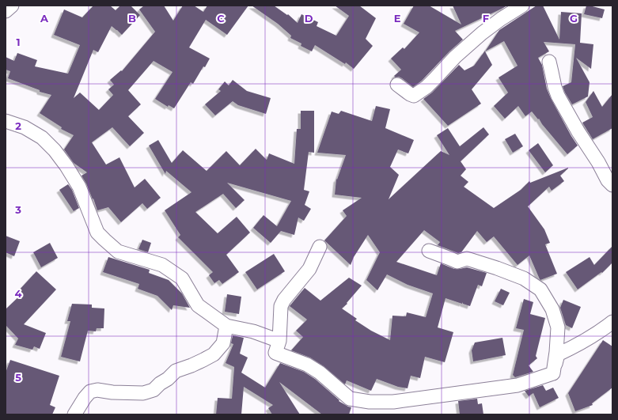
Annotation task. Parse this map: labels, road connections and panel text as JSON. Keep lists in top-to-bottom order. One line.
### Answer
{"grid":{"columns":["A","B","C","D","E","F","G"],"rows":["1","2","3","4","5"]}}
